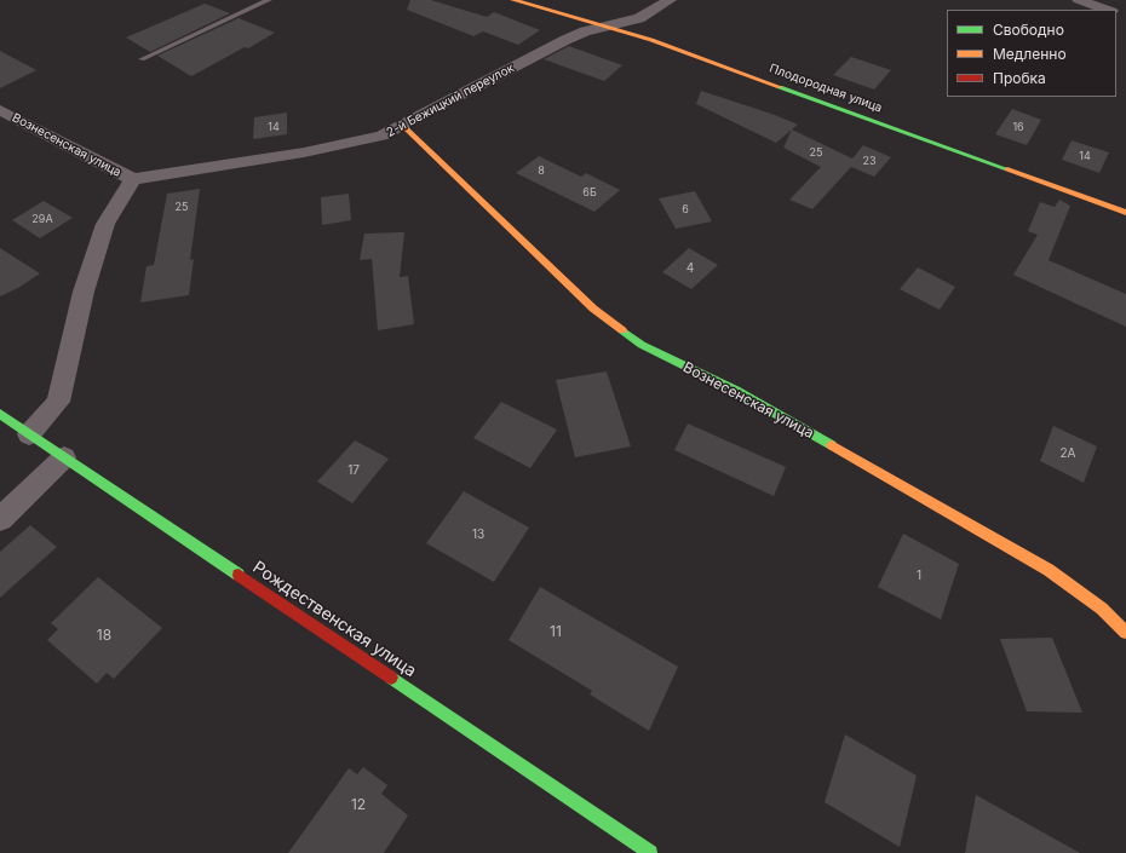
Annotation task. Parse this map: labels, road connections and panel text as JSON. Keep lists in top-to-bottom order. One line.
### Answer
{"streets":{"street":["Плодородная улица","2-й Бежицкий переулок","Вознесенская улица","Рождественская улица"]},"crossings":[["Плодородная улица","2-й Бежицкий переулок"],["2-й Бежицкий переулок","Вознесенская улица"]],"house_numbers":["14","16","25","14","23","8","6Б","25","6","29А","4","2А","17","13","1","11","18","12"],"legend":["Свободно","Медленно","Пробка"]}
